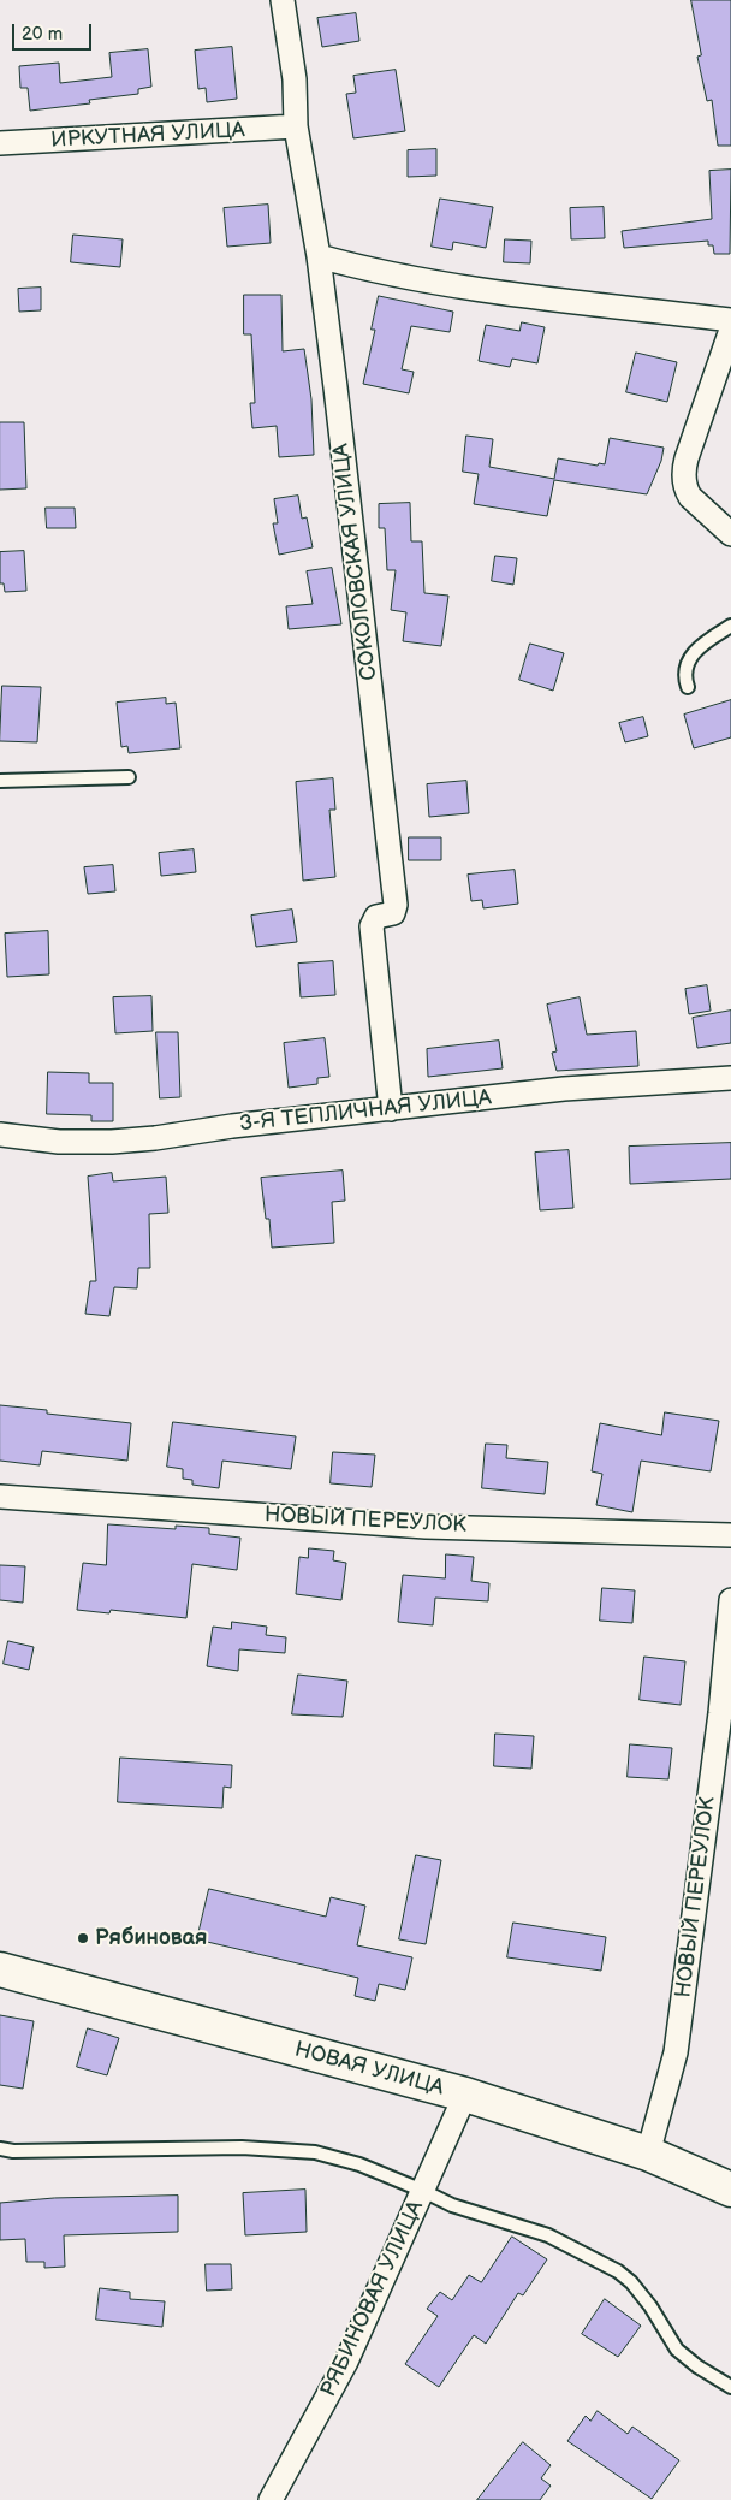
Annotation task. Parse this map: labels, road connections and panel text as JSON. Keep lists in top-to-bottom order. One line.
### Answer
{"streets":{"main road":["НОВАЯ УЛИЦА"],"street":["ИРКУТНАЯ УЛИЦА","СОКОЛОВСКАЯ УЛИЦА","3-Я ТЕПЛИЧНАЯ УЛИЦА","НОВЫЙ ПЕРЕУЛОК","РЯБИНОВАЯ УЛИЦА"]},"crossings":[["ИРКУТНАЯ УЛИЦА","СОКОЛОВСКАЯ УЛИЦА"],["СОКОЛОВСКАЯ УЛИЦА","3-Я ТЕПЛИЧНАЯ УЛИЦА"],["НОВЫЙ ПЕРЕУЛОК","НОВАЯ УЛИЦА"],["НОВАЯ УЛИЦА","РЯБИНОВАЯ УЛИЦА"]],"places":["Рябиновая"],"scale_bar":"20 m"}
